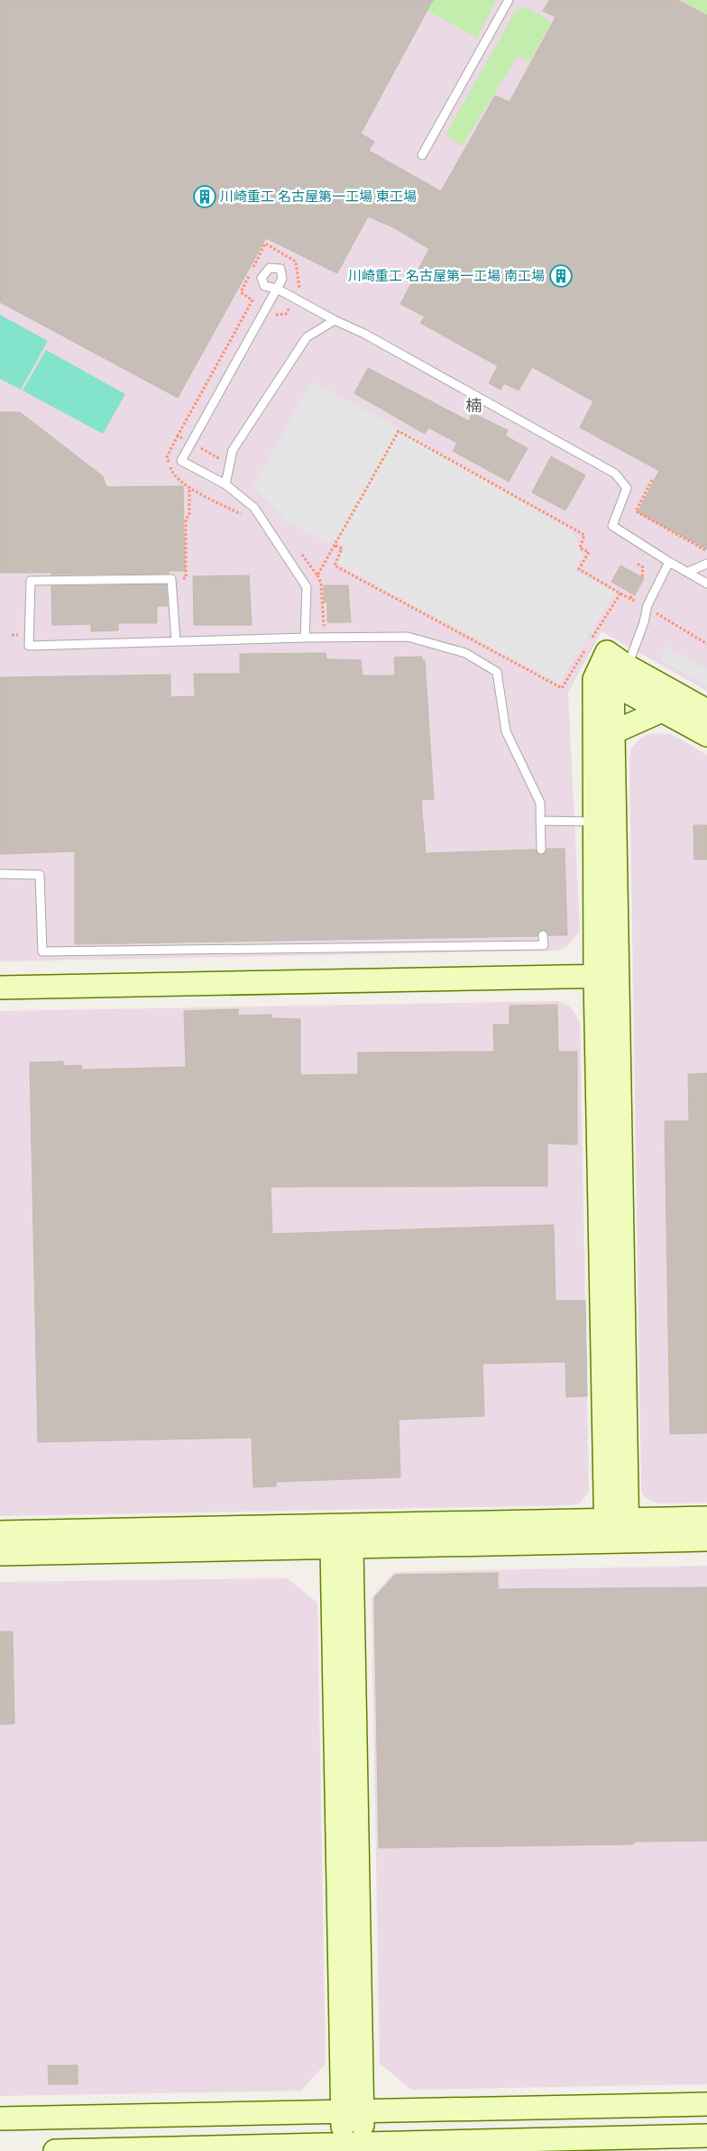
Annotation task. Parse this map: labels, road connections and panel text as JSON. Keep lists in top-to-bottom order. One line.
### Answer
{"districts":["楠"],"places":{"building":["川崎重工 名古屋第一工場 東工場","川崎重工 名古屋第一工場 南工場"]}}
